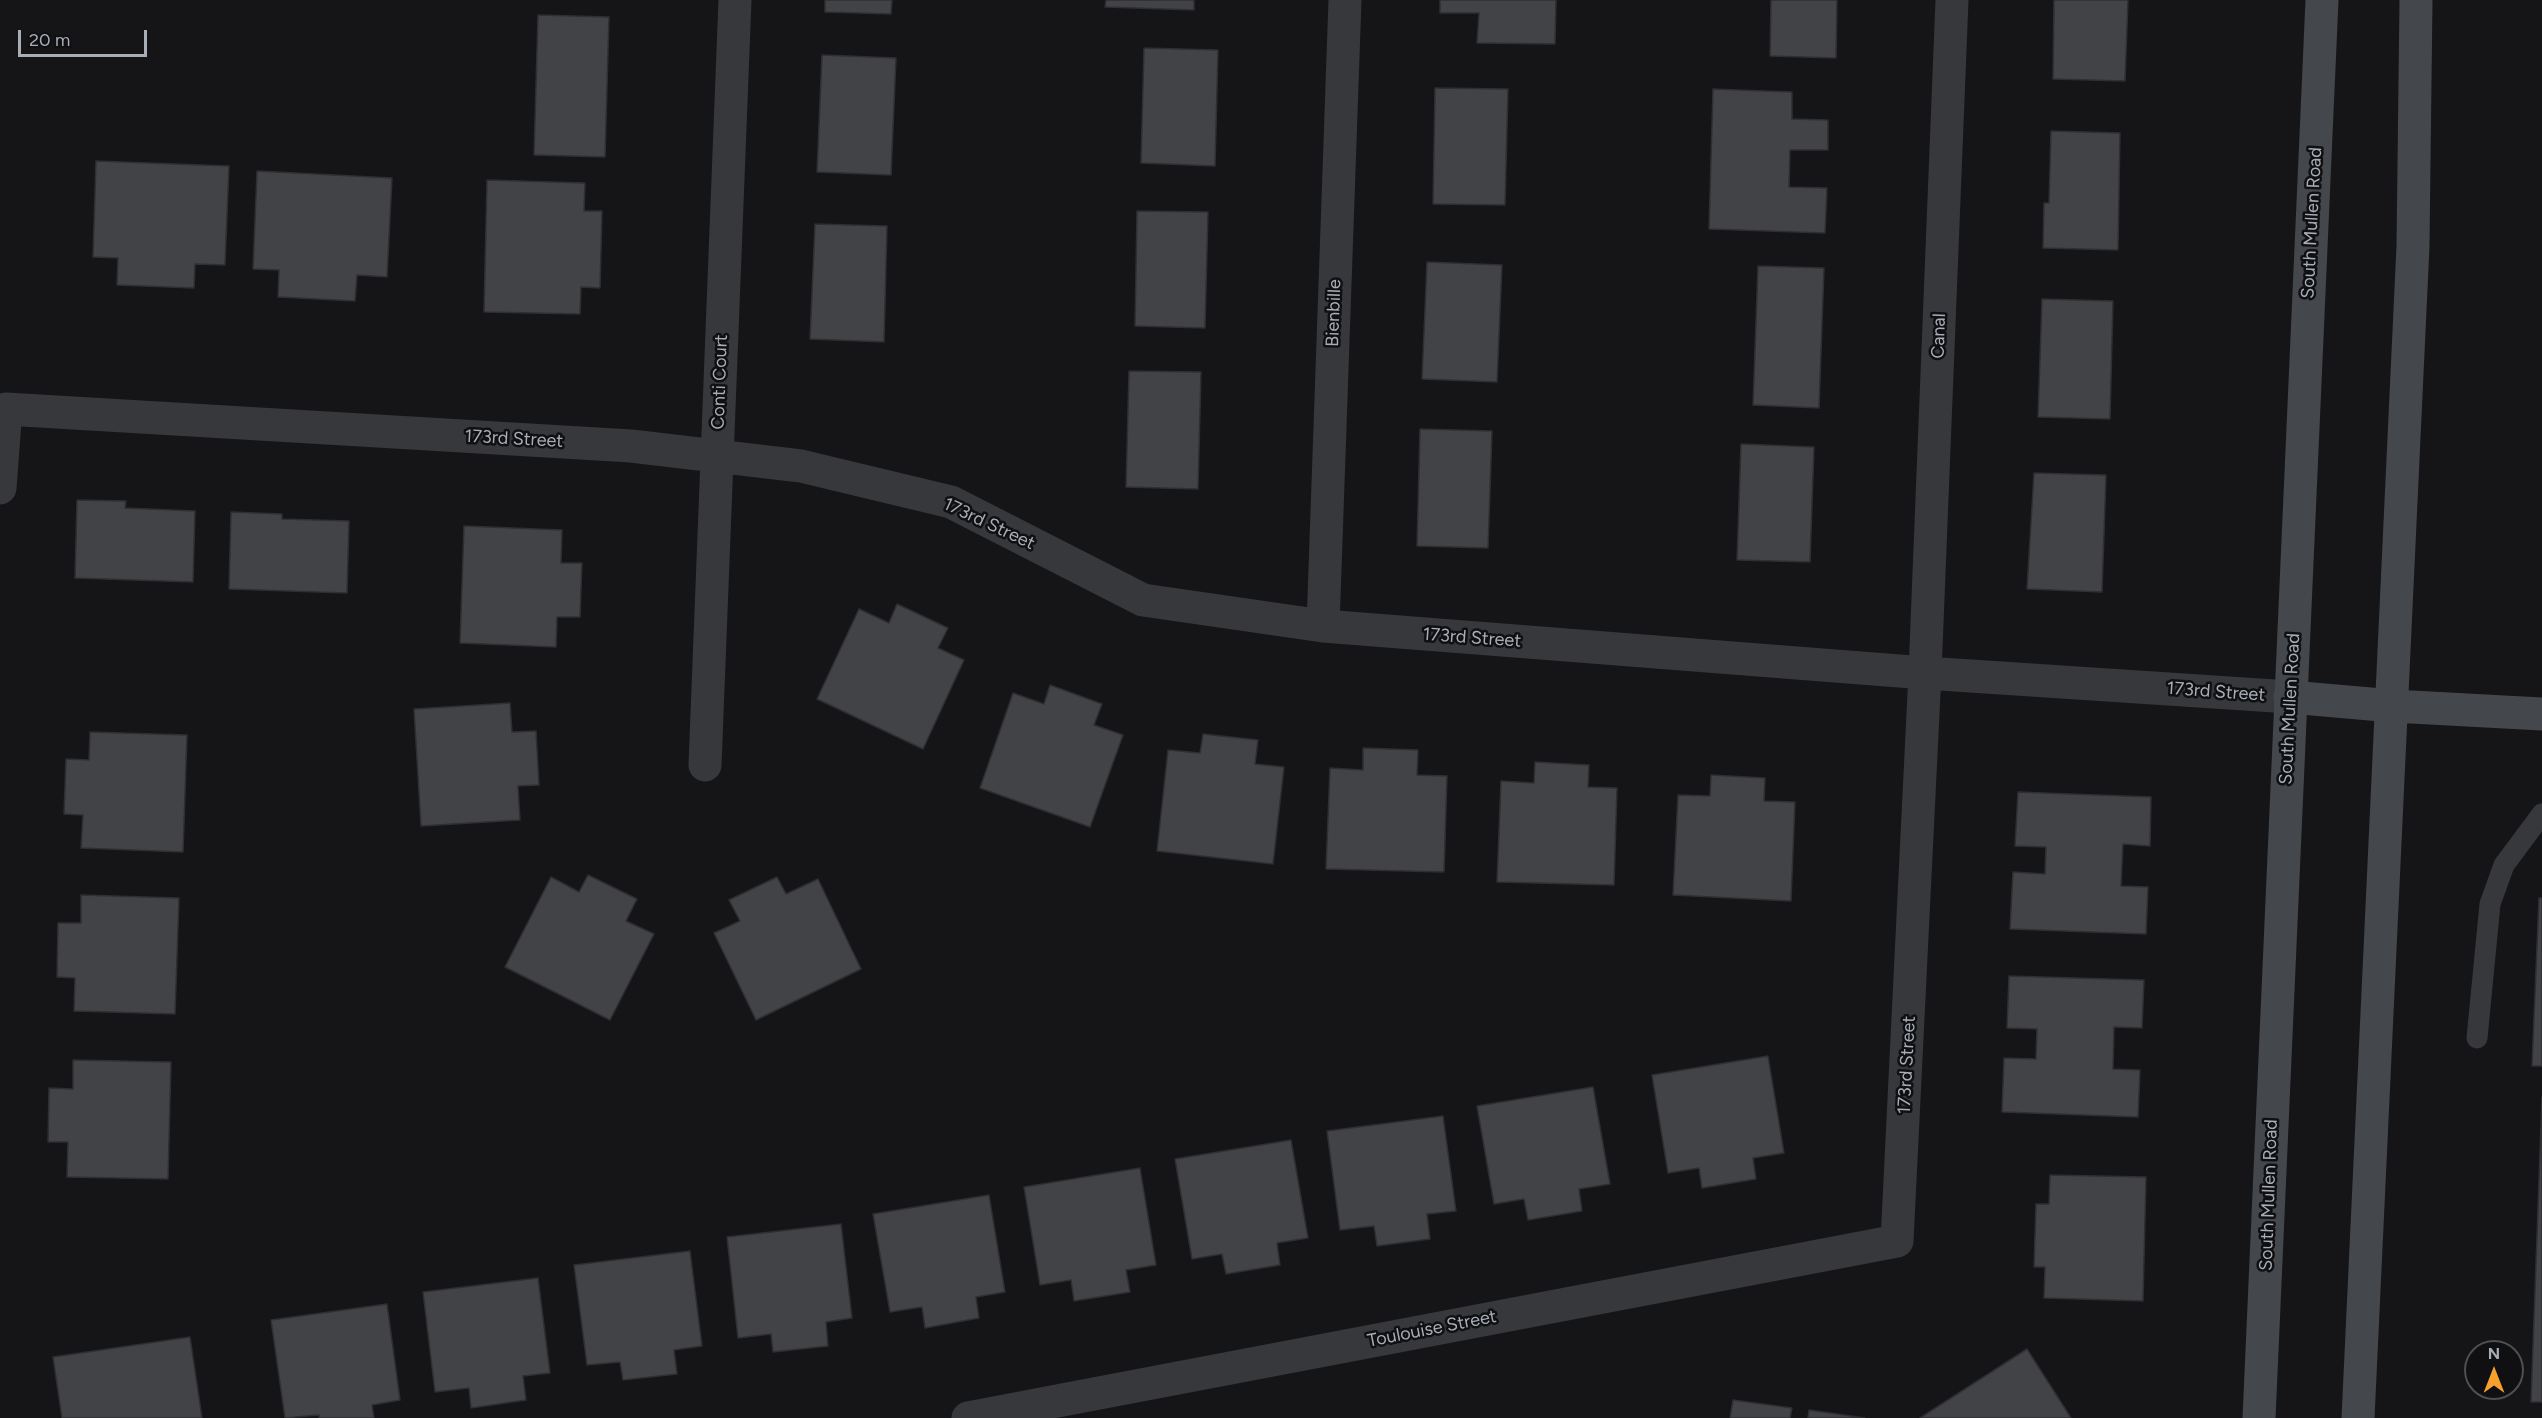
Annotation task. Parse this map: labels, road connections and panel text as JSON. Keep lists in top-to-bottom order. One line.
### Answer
{"streets":{"street":["South Mullen Road","Bienbille","Canal","Conti Court","173rd Street","Toulouise Street"]},"crossings":[["South Mullen Road","173rd Street"],["Bienbille","173rd Street"],["Canal","173rd Street"],["Conti Court","173rd Street"],["173rd Street","Toulouise Street"]],"scale_bar":"20 m","north":"top"}
